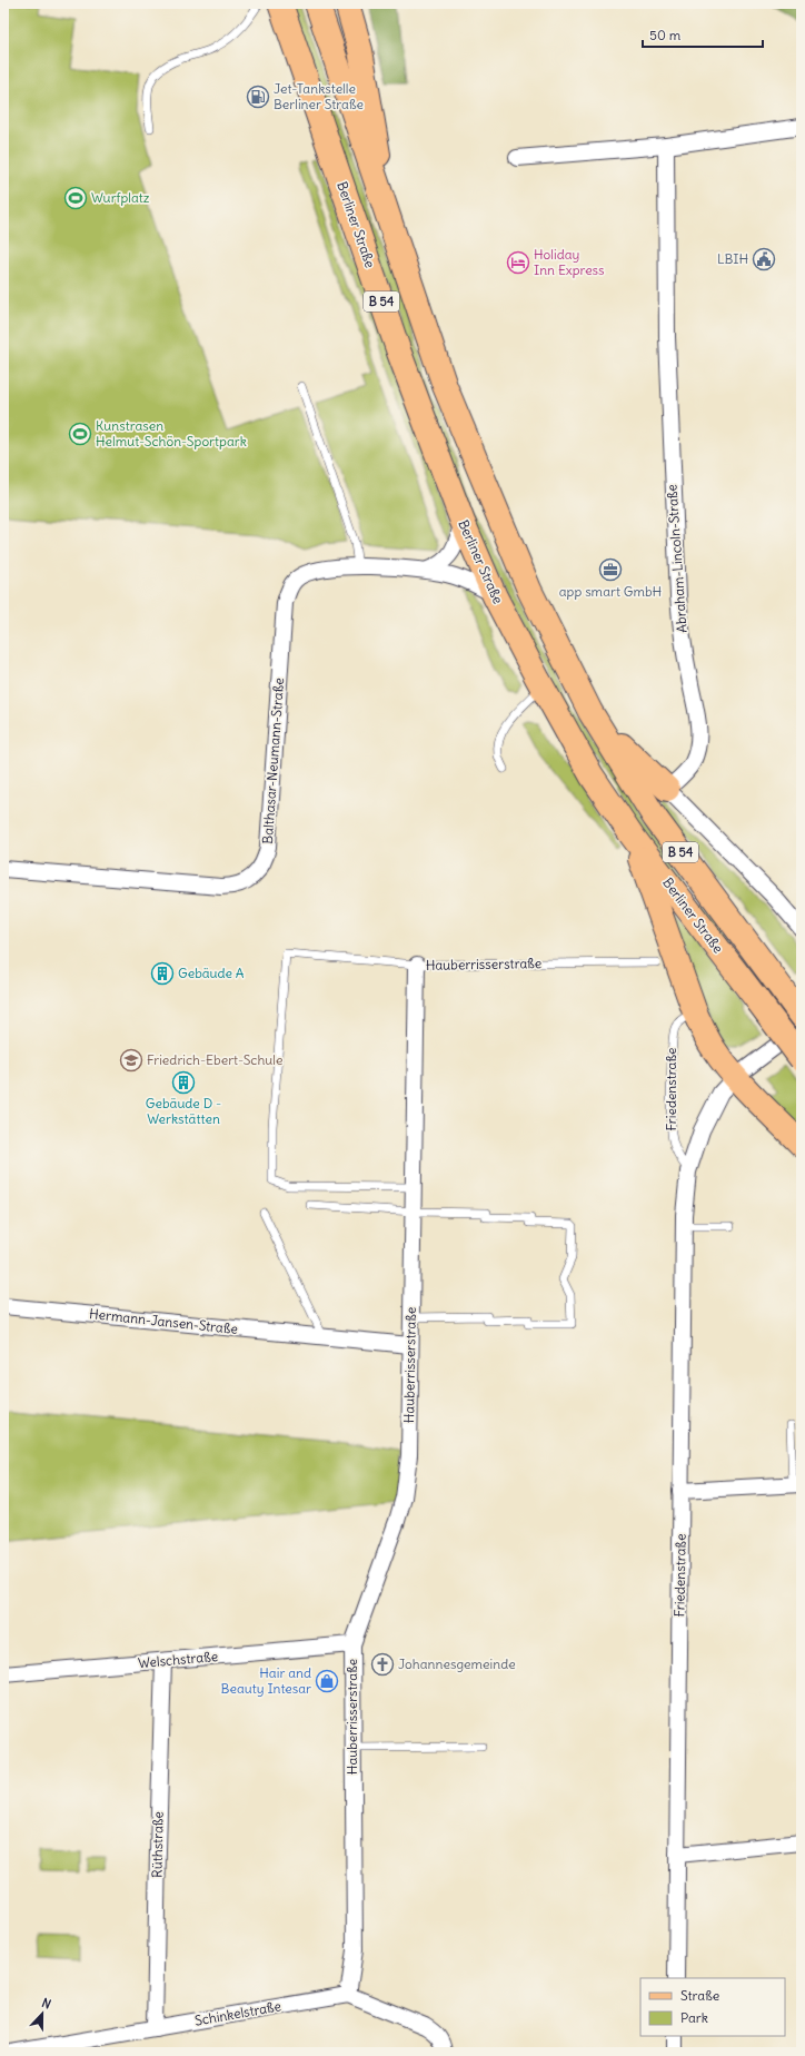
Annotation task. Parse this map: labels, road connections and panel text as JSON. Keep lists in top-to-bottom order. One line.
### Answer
{"streets":{"main road":["Berliner Straße","B 54"],"street":["Abraham-Lincoln-Straße","Balthasar-Neumann-Straße","Hauberrisserstraße","Friedenstraße","Hermann-Jansen-Straße","Welschstraße","Rüthstraße","Schinkelstraße"]},"crossings":[["Berliner Straße","Balthasar-Neumann-Straße"],["Hauberrisserstraße","Hermann-Jansen-Straße"],["Hauberrisserstraße","Welschstraße"],["Hauberrisserstraße","Schinkelstraße"],["Welschstraße","Rüthstraße"],["Rüthstraße","Schinkelstraße"]],"places":{"fuel station":["Jet-Tankstelle Berliner Straße"],"sports":["Wurfplatz","Kunstrasen Helmut-Schön-Sportpark"],"public building":["LBIH"],"hotel":["Holiday Inn Express"],"office":["app smart GmbH"],"building":["Gebäude A","Gebäude D - Werkstätten"],"school or university":["Friedrich-Ebert-Schule"],"church":["Johannesgemeinde"],"shop":["Hair and Beauty Intesar"]},"legend":["Straße","Park"],"scale_bar":"50 m","north":"top"}
